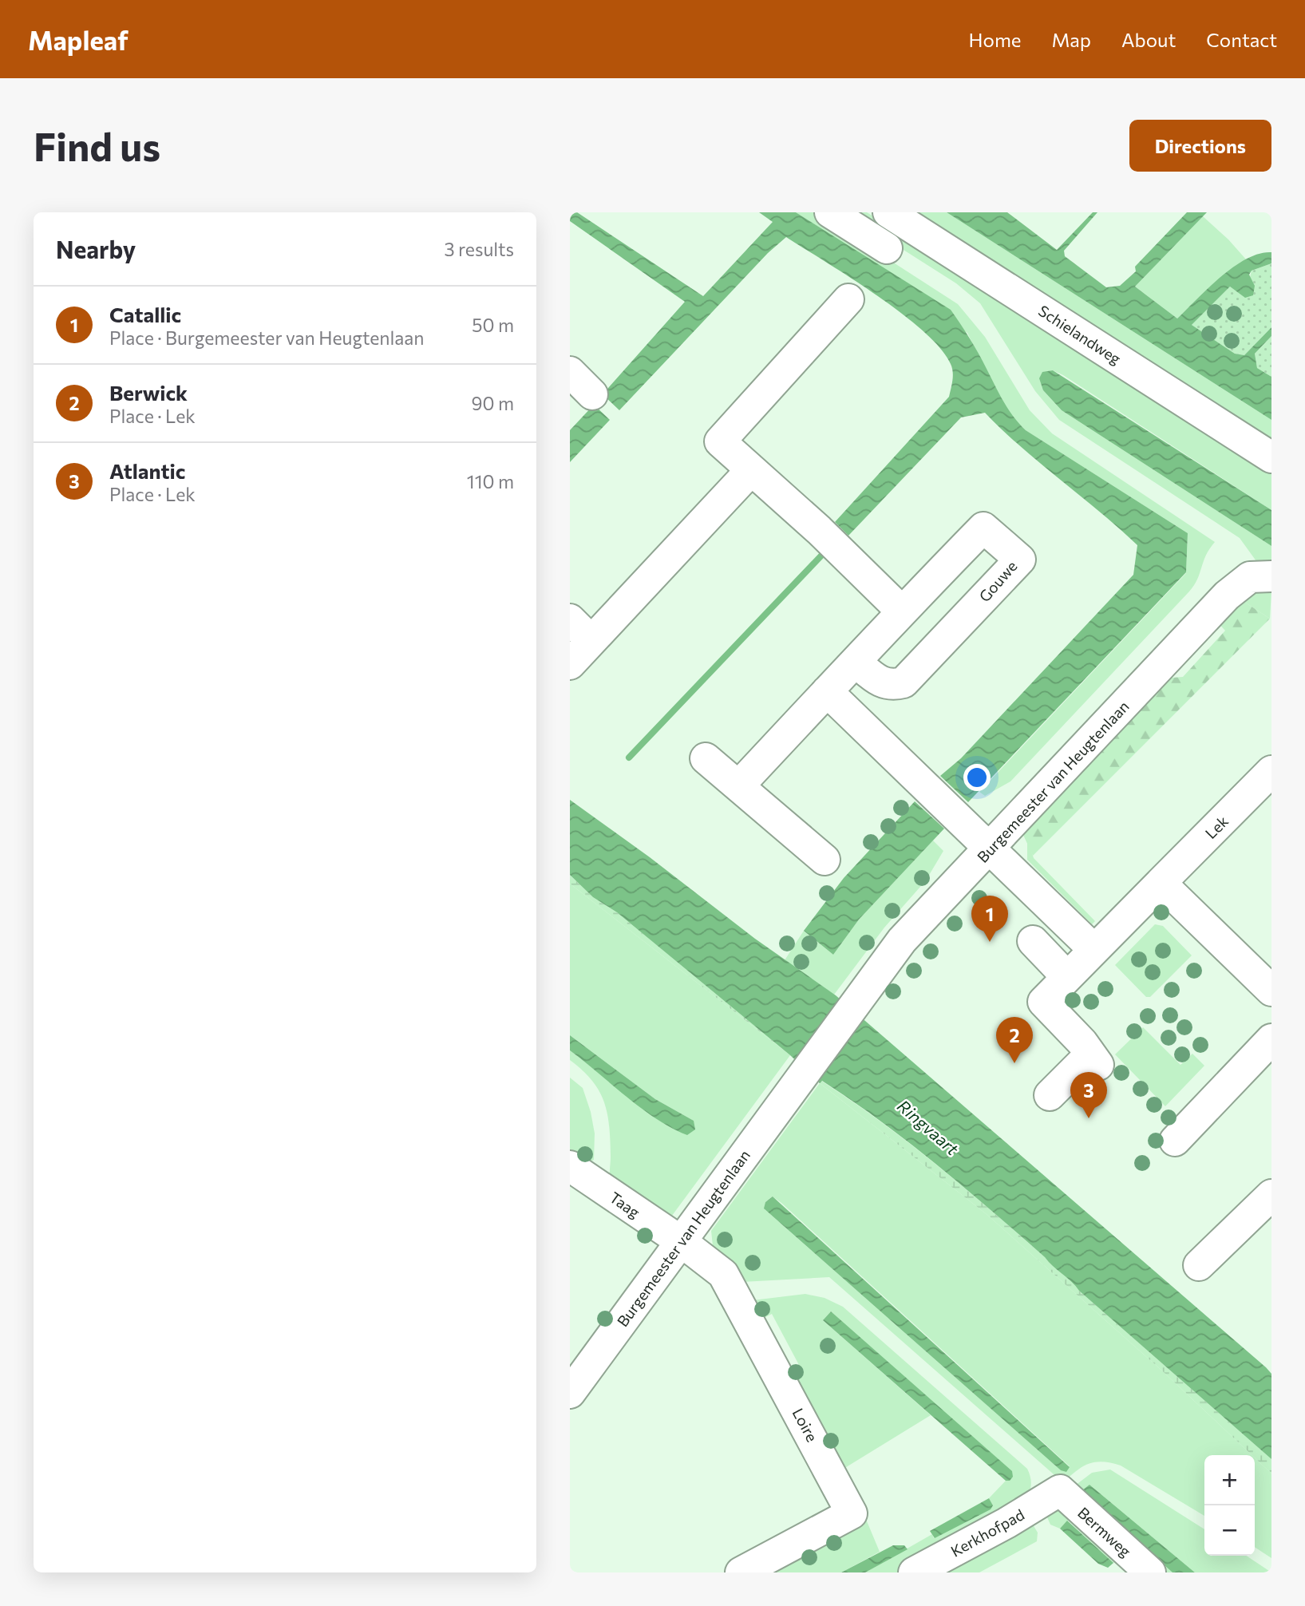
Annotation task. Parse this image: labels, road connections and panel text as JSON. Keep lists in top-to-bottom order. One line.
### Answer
{"streets":{"street":["Schielandweg","Gouwe","Burgemeester van Heugtenlaan","Lek","Taag","Loire","Bermweg","Kerkhofpad"]},"crossings":[["Burgemeester van Heugtenlaan","Taag"],["Burgemeester van Heugtenlaan","Loire"],["Taag","Loire"],["Bermweg","Kerkhofpad"]],"water":["Ringvaart"],"page":{"header":"Mapleaf","nav":["Home","Map","About","Contact"],"buttons":"Directions","title":"Find us","heading":["Nearby","3 results"],"list":[{"mark":"1","name":"Catallic","note":"Place · Burgemeester van Heugtenlaan","value":"50 m"},{"mark":"2","name":"Berwick","note":"Place · Lek","value":"90 m"},{"mark":"3","name":"Atlantic","note":"Place · Lek","value":"110 m"}],"pins":["1","2","3"],"map_buttons":["+","−"]}}
